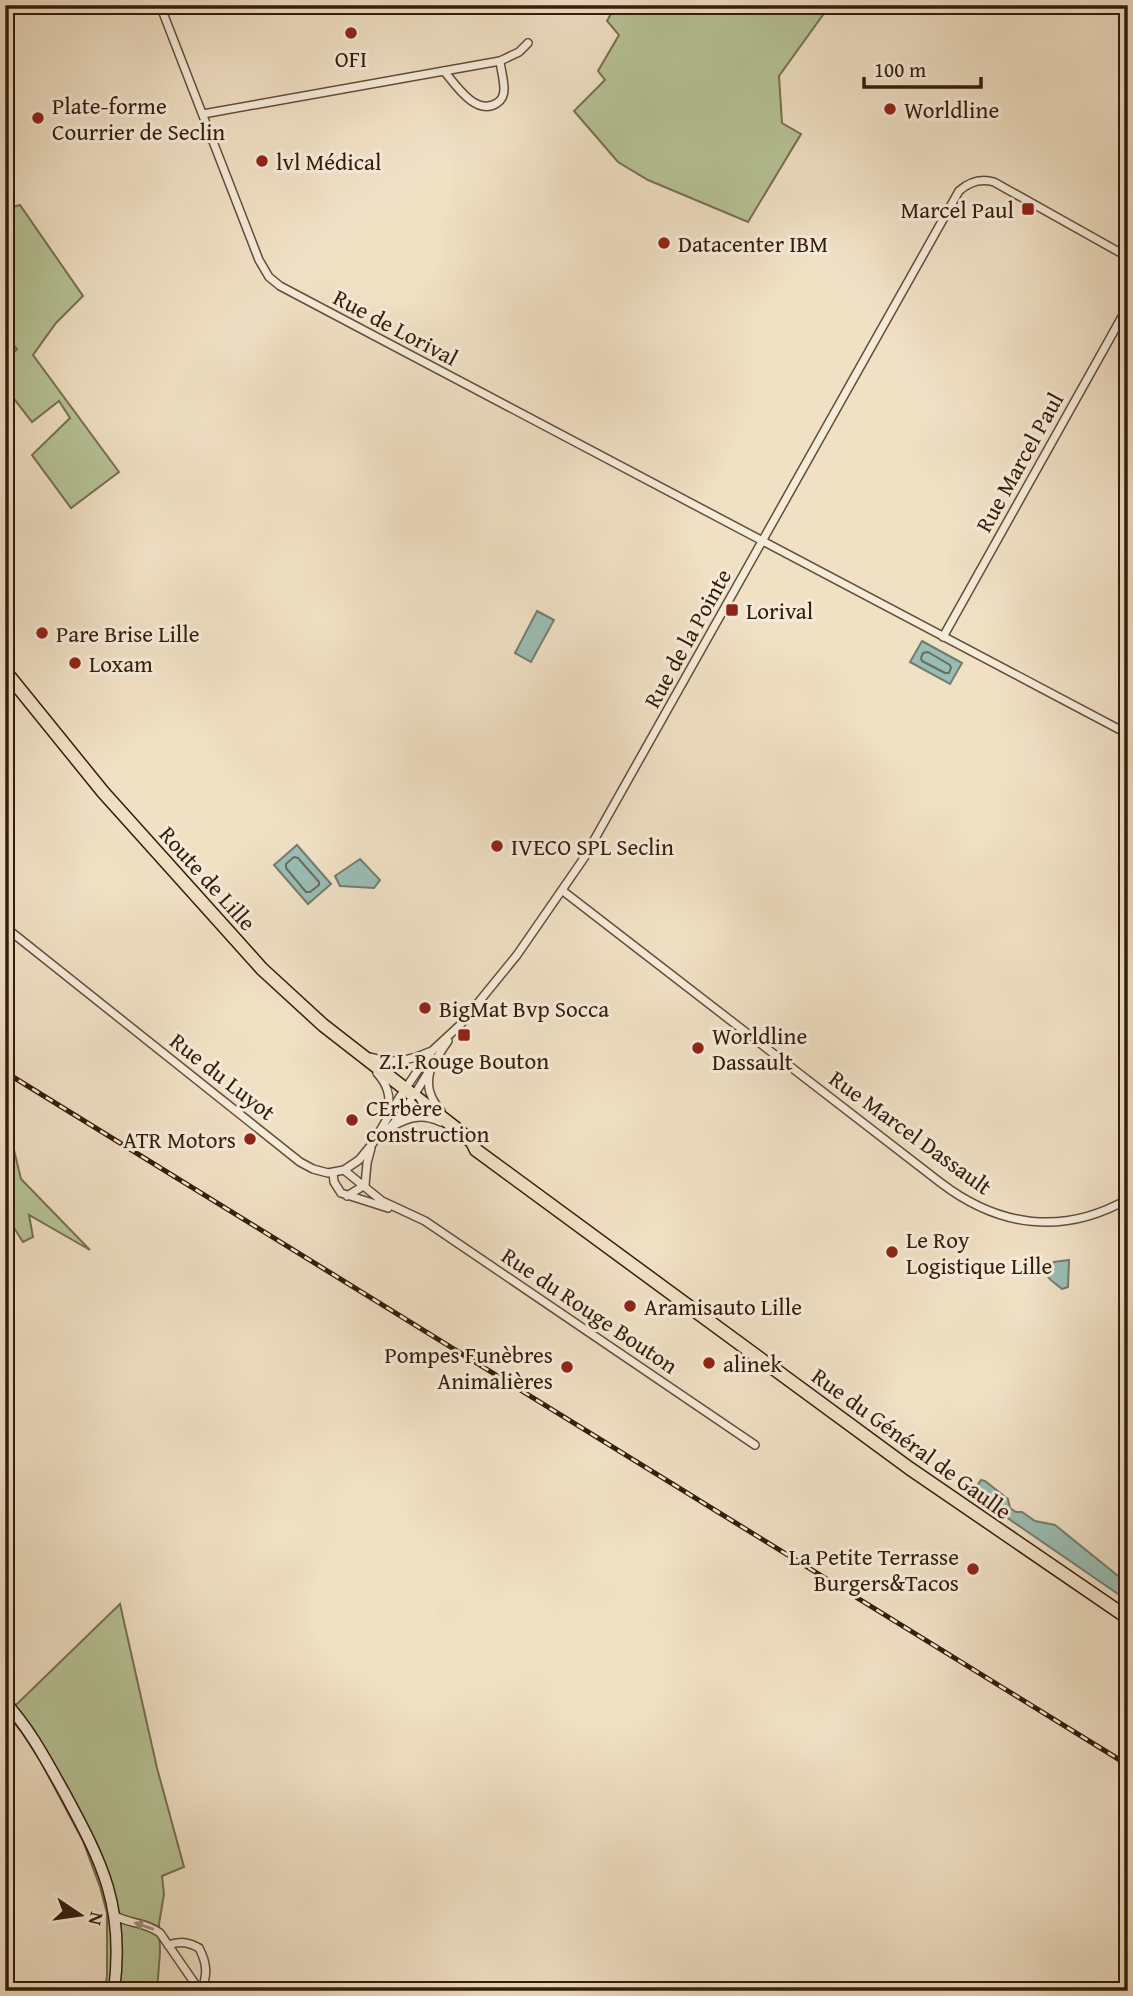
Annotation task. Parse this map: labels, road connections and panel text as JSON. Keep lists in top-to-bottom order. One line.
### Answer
{"streets":{"main road":["Route de Lille","Rue du Général de Gaulle"],"street":["Rue de Lorival","Rue Marcel Paul","Rue de la Pointe","Rue du Luyot","Rue Marcel Dassault","Rue du Rouge Bouton"]},"crossings":[["Rue de Lorival","Rue de la Pointe"],["Rue de la Pointe","Route de Lille"],["Rue de la Pointe","Rue Marcel Dassault"],["Rue de la Pointe","Rue du Général de Gaulle"],["Route de Lille","Rue du Général de Gaulle"],["Rue du Luyot","Rue du Rouge Bouton"]],"places":{"other":["OFI","Worldline","Plate-forme Courrier de Seclin","lvl Médical","Datacenter IBM","Pare Brise Lille","Loxam","IVECO SPL Seclin","BigMat Bvp Socca","Worldline Dassault","CErbère construction","ATR Motors","Le Roy Logistique Lille","Aramisauto Lille","alinek","Pompes Funèbres Animalières","La Petite Terrasse Burgers&Tacos"],"transit":["Marcel Paul","Lorival","Z.I. Rouge Bouton"]},"scale_bar":"100 m","north":"right"}
